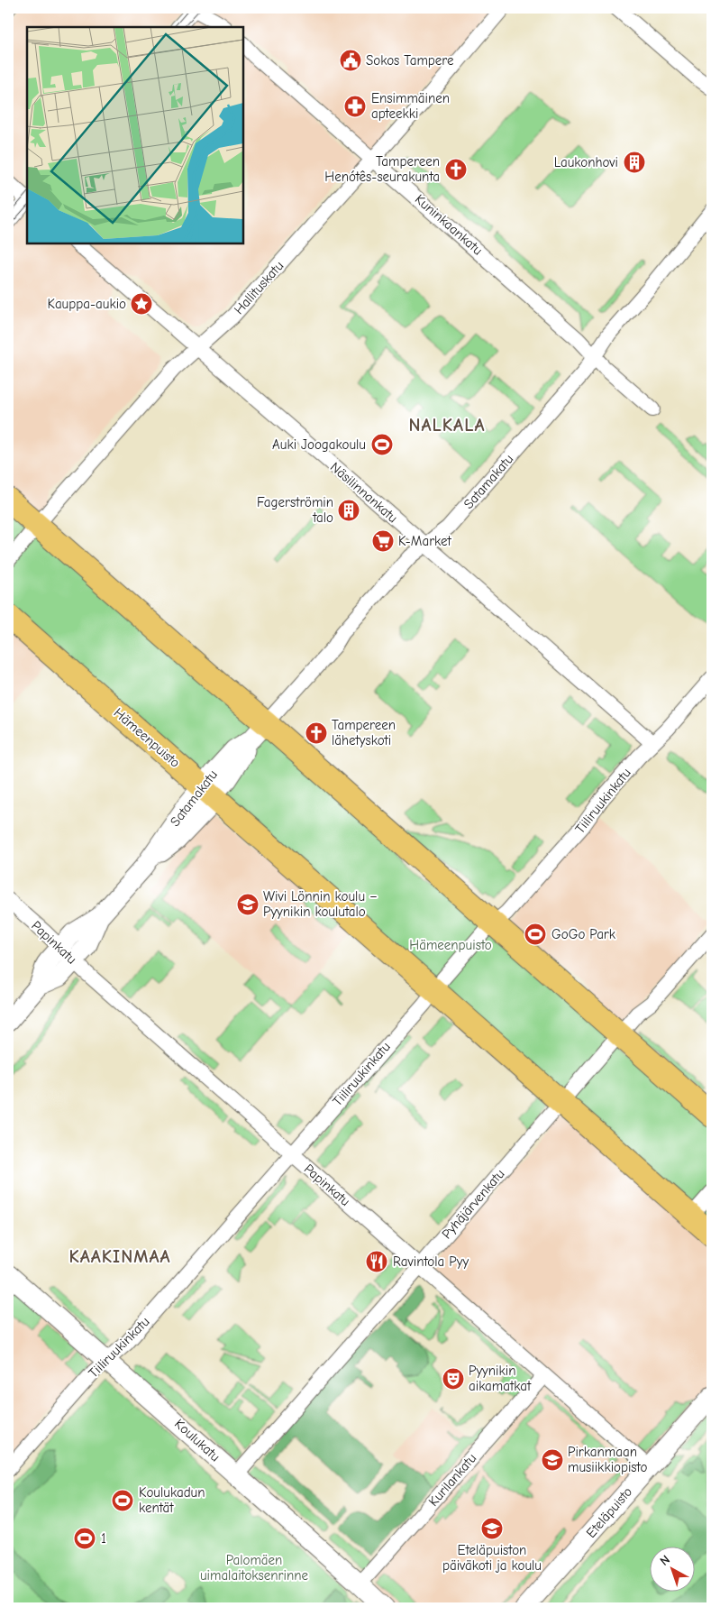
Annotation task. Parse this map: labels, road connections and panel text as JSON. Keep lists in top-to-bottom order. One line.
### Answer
{"streets":{"main road":["Hämeenpuisto"],"street":["Kuninkaankatu","Hallituskatu","Satamakatu","Näsilinnankatu","Tiiliruukinkatu","Papinkatu","Pyhäjärvenkatu","Koulukatu","Kurilankatu","Eteläpuisto"]},"crossings":[["Kuninkaankatu","Hallituskatu"],["Kuninkaankatu","Satamakatu"],["Hallituskatu","Näsilinnankatu"],["Satamakatu","Näsilinnankatu"],["Satamakatu","Hämeenpuisto"],["Satamakatu","Papinkatu"],["Näsilinnankatu","Tiiliruukinkatu"],["Hämeenpuisto","Tiiliruukinkatu"],["Hämeenpuisto","Pyhäjärvenkatu"],["Tiiliruukinkatu","Papinkatu"],["Tiiliruukinkatu","Koulukatu"],["Papinkatu","Pyhäjärvenkatu"],["Papinkatu","Kurilankatu"],["Papinkatu","Eteläpuisto"],["Pyhäjärvenkatu","Koulukatu"],["Koulukatu","Kurilankatu"]],"districts":["NALKALA","KAAKINMAA"],"parks":["Hämeenpuisto","Palomäen uimalaitoksenrinne"],"places":{"public building":["Sokos Tampere"],"pharmacy":["Ensimmäinen apteekki"],"building":["Laukonhovi","Fagerströmin talo"],"church":["Tampereen Henótês-seurakunta","Tampereen lähetyskoti"],"place":["Kauppa-aukio"],"sports":["Auki Joogakoulu","GoGo Park","Koulukadun kentät","1"],"supermarket":["K-Market"],"school or university":["Wivi Lönnin koulu – Pyynikin koulutalo","Pirkanmaan musiikkiopisto","Eteläpuiston päiväkoti ja koulu"],"restaurant":["Ravintola Pyy"],"theatre":["Pyynikin aikamatkat"]},"north":"top left"}
